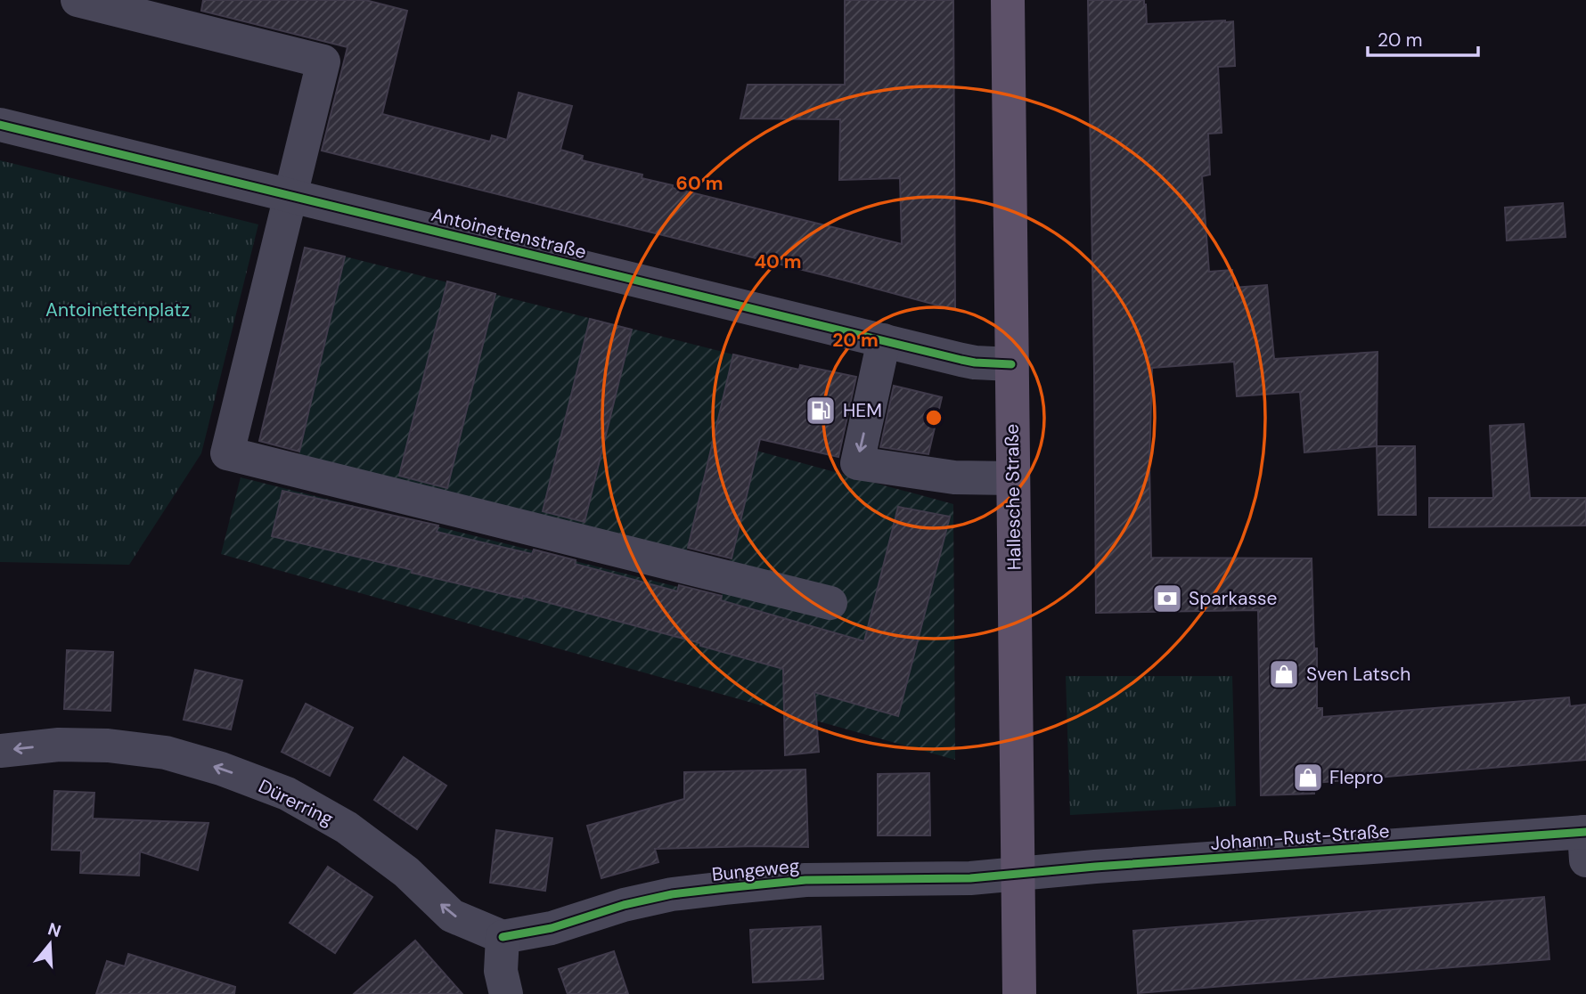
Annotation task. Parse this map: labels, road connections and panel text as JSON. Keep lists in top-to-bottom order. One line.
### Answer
{"streets":{"main road":["Hallesche Straße"],"street":["Antoinettenstraße","Dürerring","Johann-Rust-Straße","Bungeweg"]},"crossings":[["Antoinettenstraße","Hallesche Straße"],["Hallesche Straße","Johann-Rust-Straße"],["Hallesche Straße","Bungeweg"],["Dürerring","Bungeweg"],["Johann-Rust-Straße","Bungeweg"]],"one_way":["Dürerring"],"parks":["Antoinettenplatz"],"places":{"fuel station":["HEM"],"bank":["Sparkasse"],"shop":["Sven Latsch","Flepro"]},"scale_bar":"20 m","north":"top","rings":["60 m","40 m","20 m"]}
